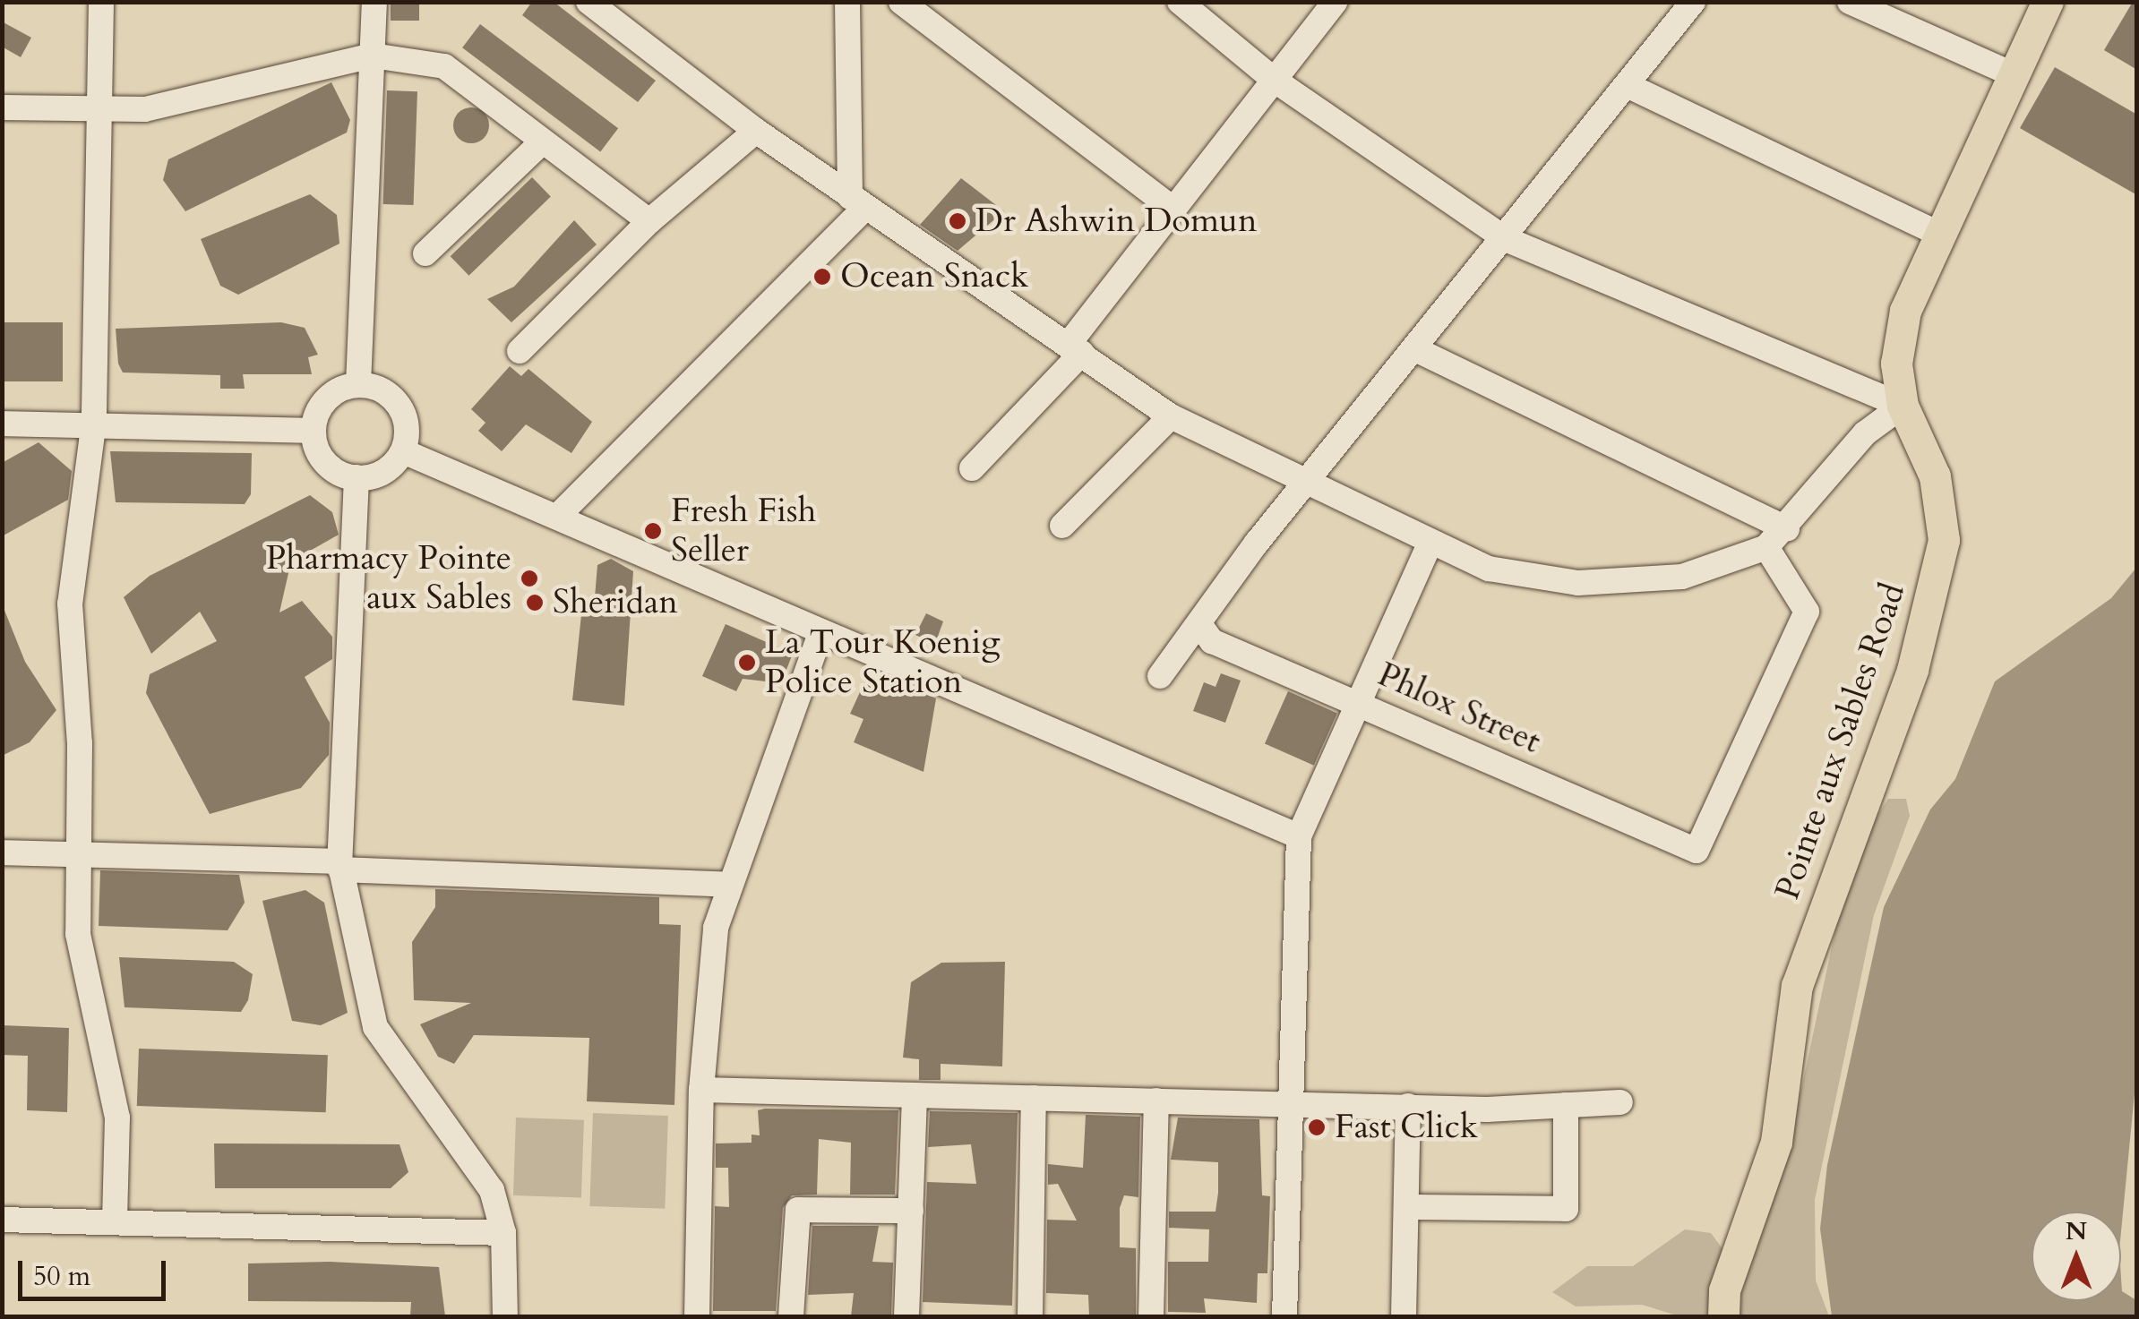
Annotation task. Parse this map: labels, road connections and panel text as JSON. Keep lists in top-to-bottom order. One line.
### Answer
{"streets":{"main road":["Pointe aux Sables Road"],"street":["Phlox Street"]},"places":["Dr Ashwin Domun","Ocean Snack","Fresh Fish Seller","Pharmacy Pointe aux Sables","Sheridan","La Tour Koenig Police Station","Fast Click"],"scale_bar":"50 m","north":"top"}
